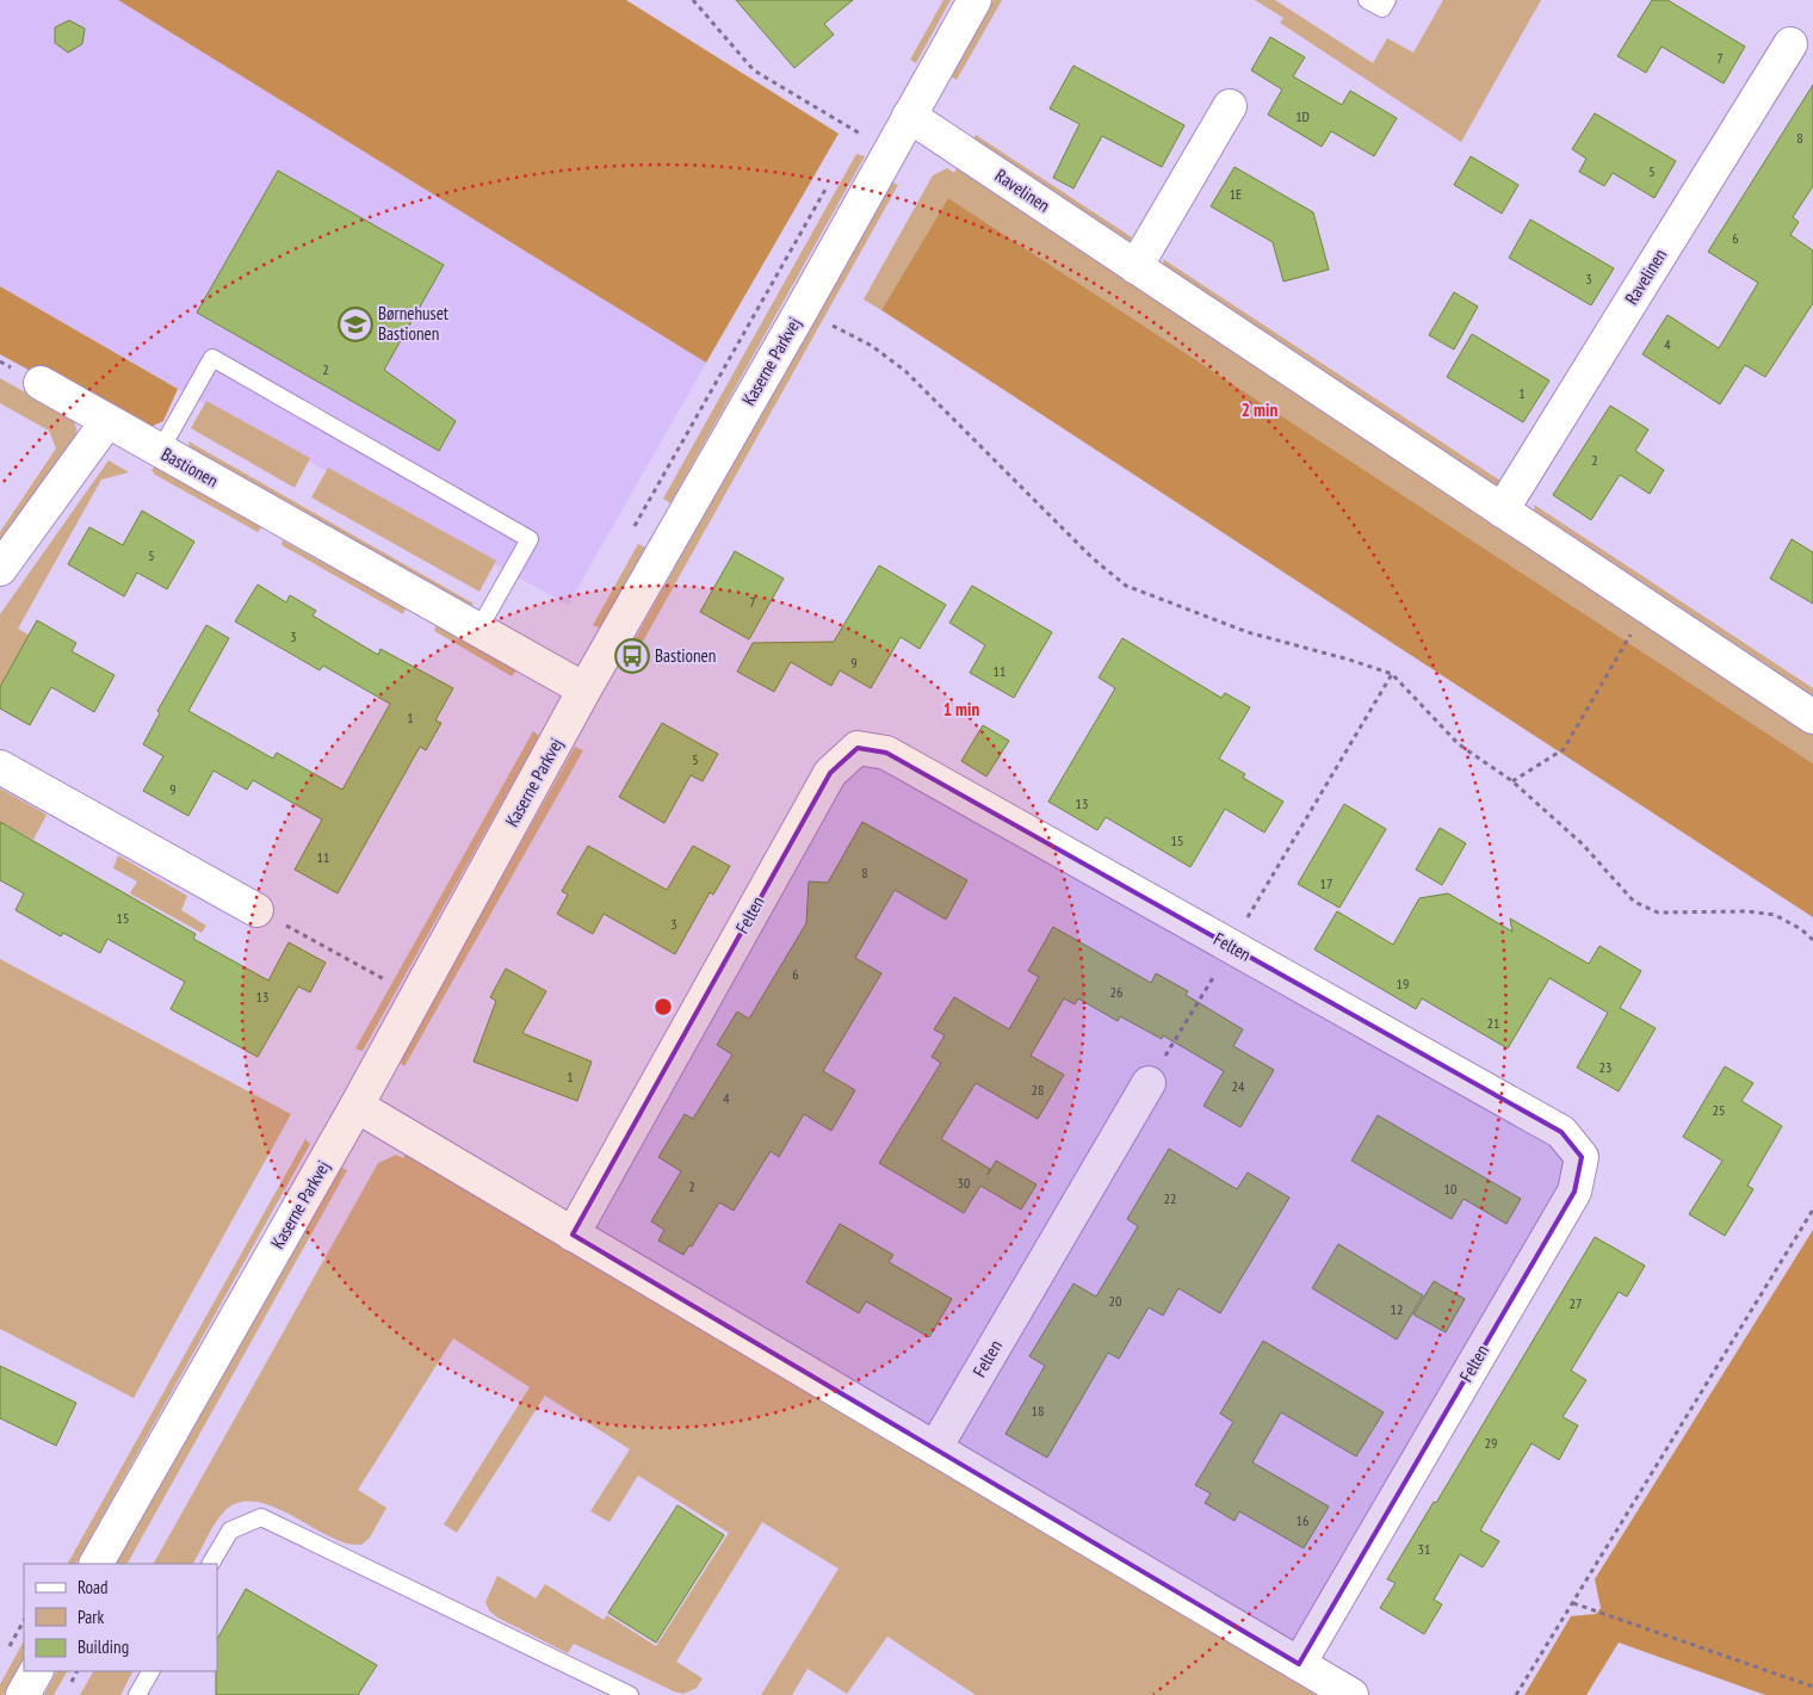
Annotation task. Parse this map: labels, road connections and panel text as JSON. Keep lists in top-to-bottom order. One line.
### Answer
{"streets":{"street":["Ravelinen","Kaserne Parkvej","Bastionen","Felten"]},"crossings":[["Ravelinen","Kaserne Parkvej"],["Kaserne Parkvej","Bastionen"]],"places":{"school or university":["Børnehuset Bastionen"],"bus stop":["Bastionen"]},"house_numbers":["7","1D","8","5","1E","6","3","4","2","1","2","5","7","3","9","11","1","5","9","13","15","11","8","17","15","3","6","19","26","13","21","23","1","24","28","4","25","30","2","10","22","20","27","12","18","29","16","31"],"legend":["Road","Park","Building"],"rings":["2 min","1 min"]}
